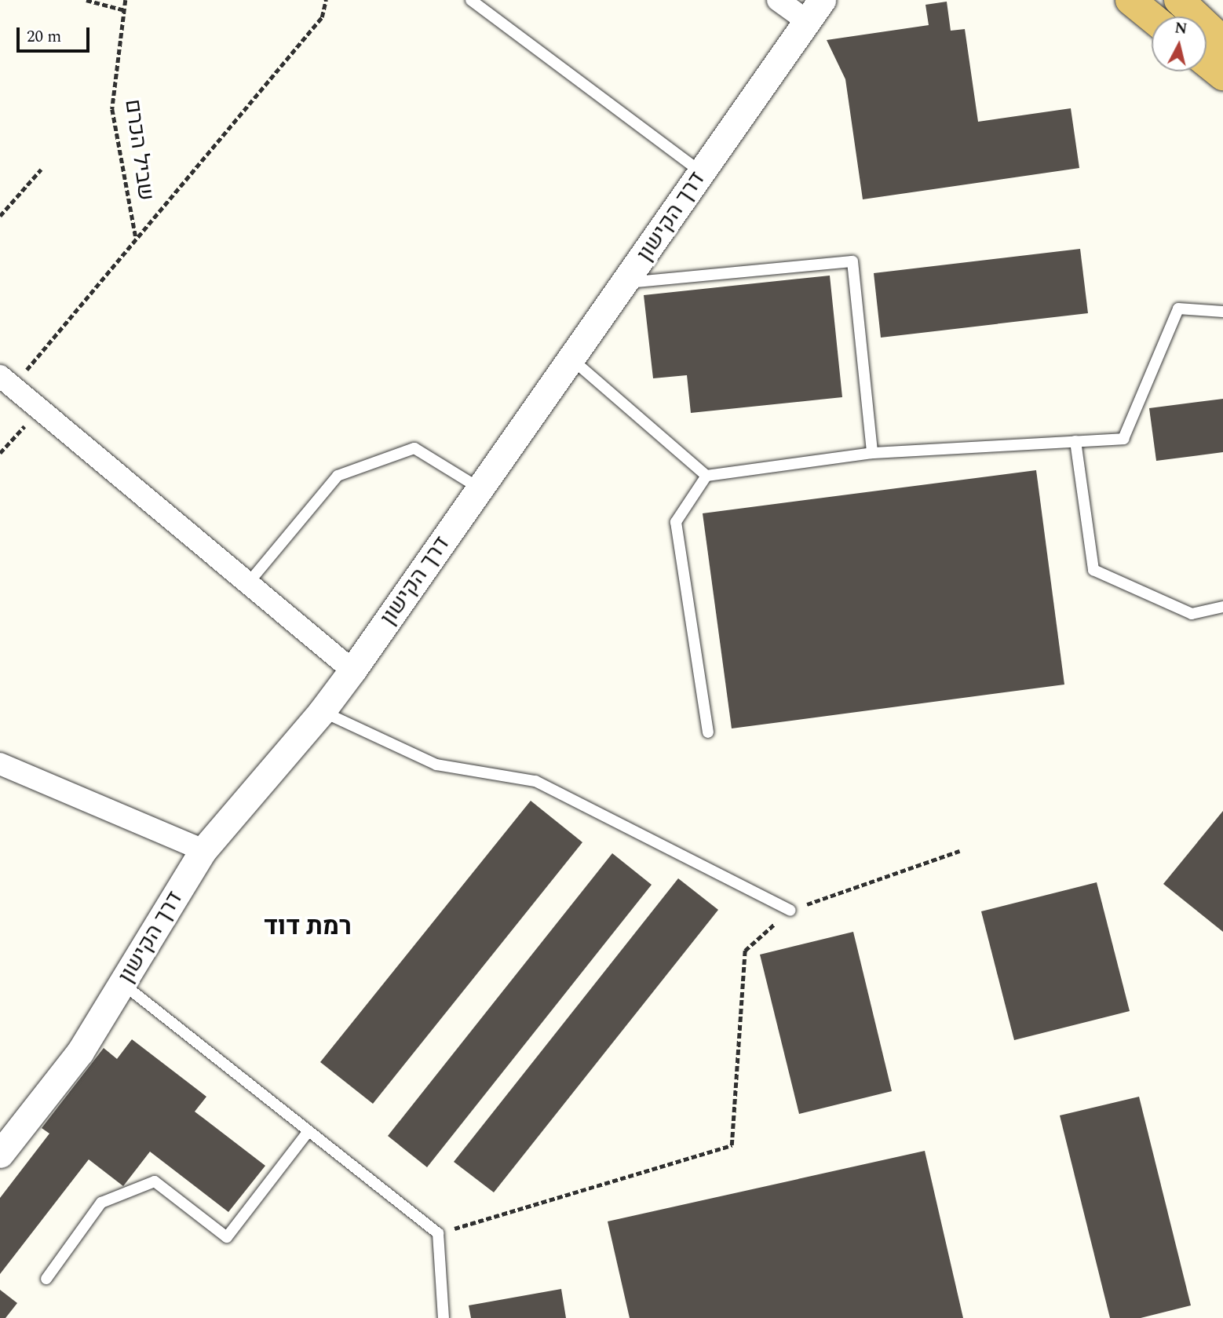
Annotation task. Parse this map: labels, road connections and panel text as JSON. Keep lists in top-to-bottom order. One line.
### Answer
{"streets":{"street":["דרך הקישון"],"path":["שביל הכרם"]},"districts":["רמת דוד"],"scale_bar":"20 m","north":"top"}
